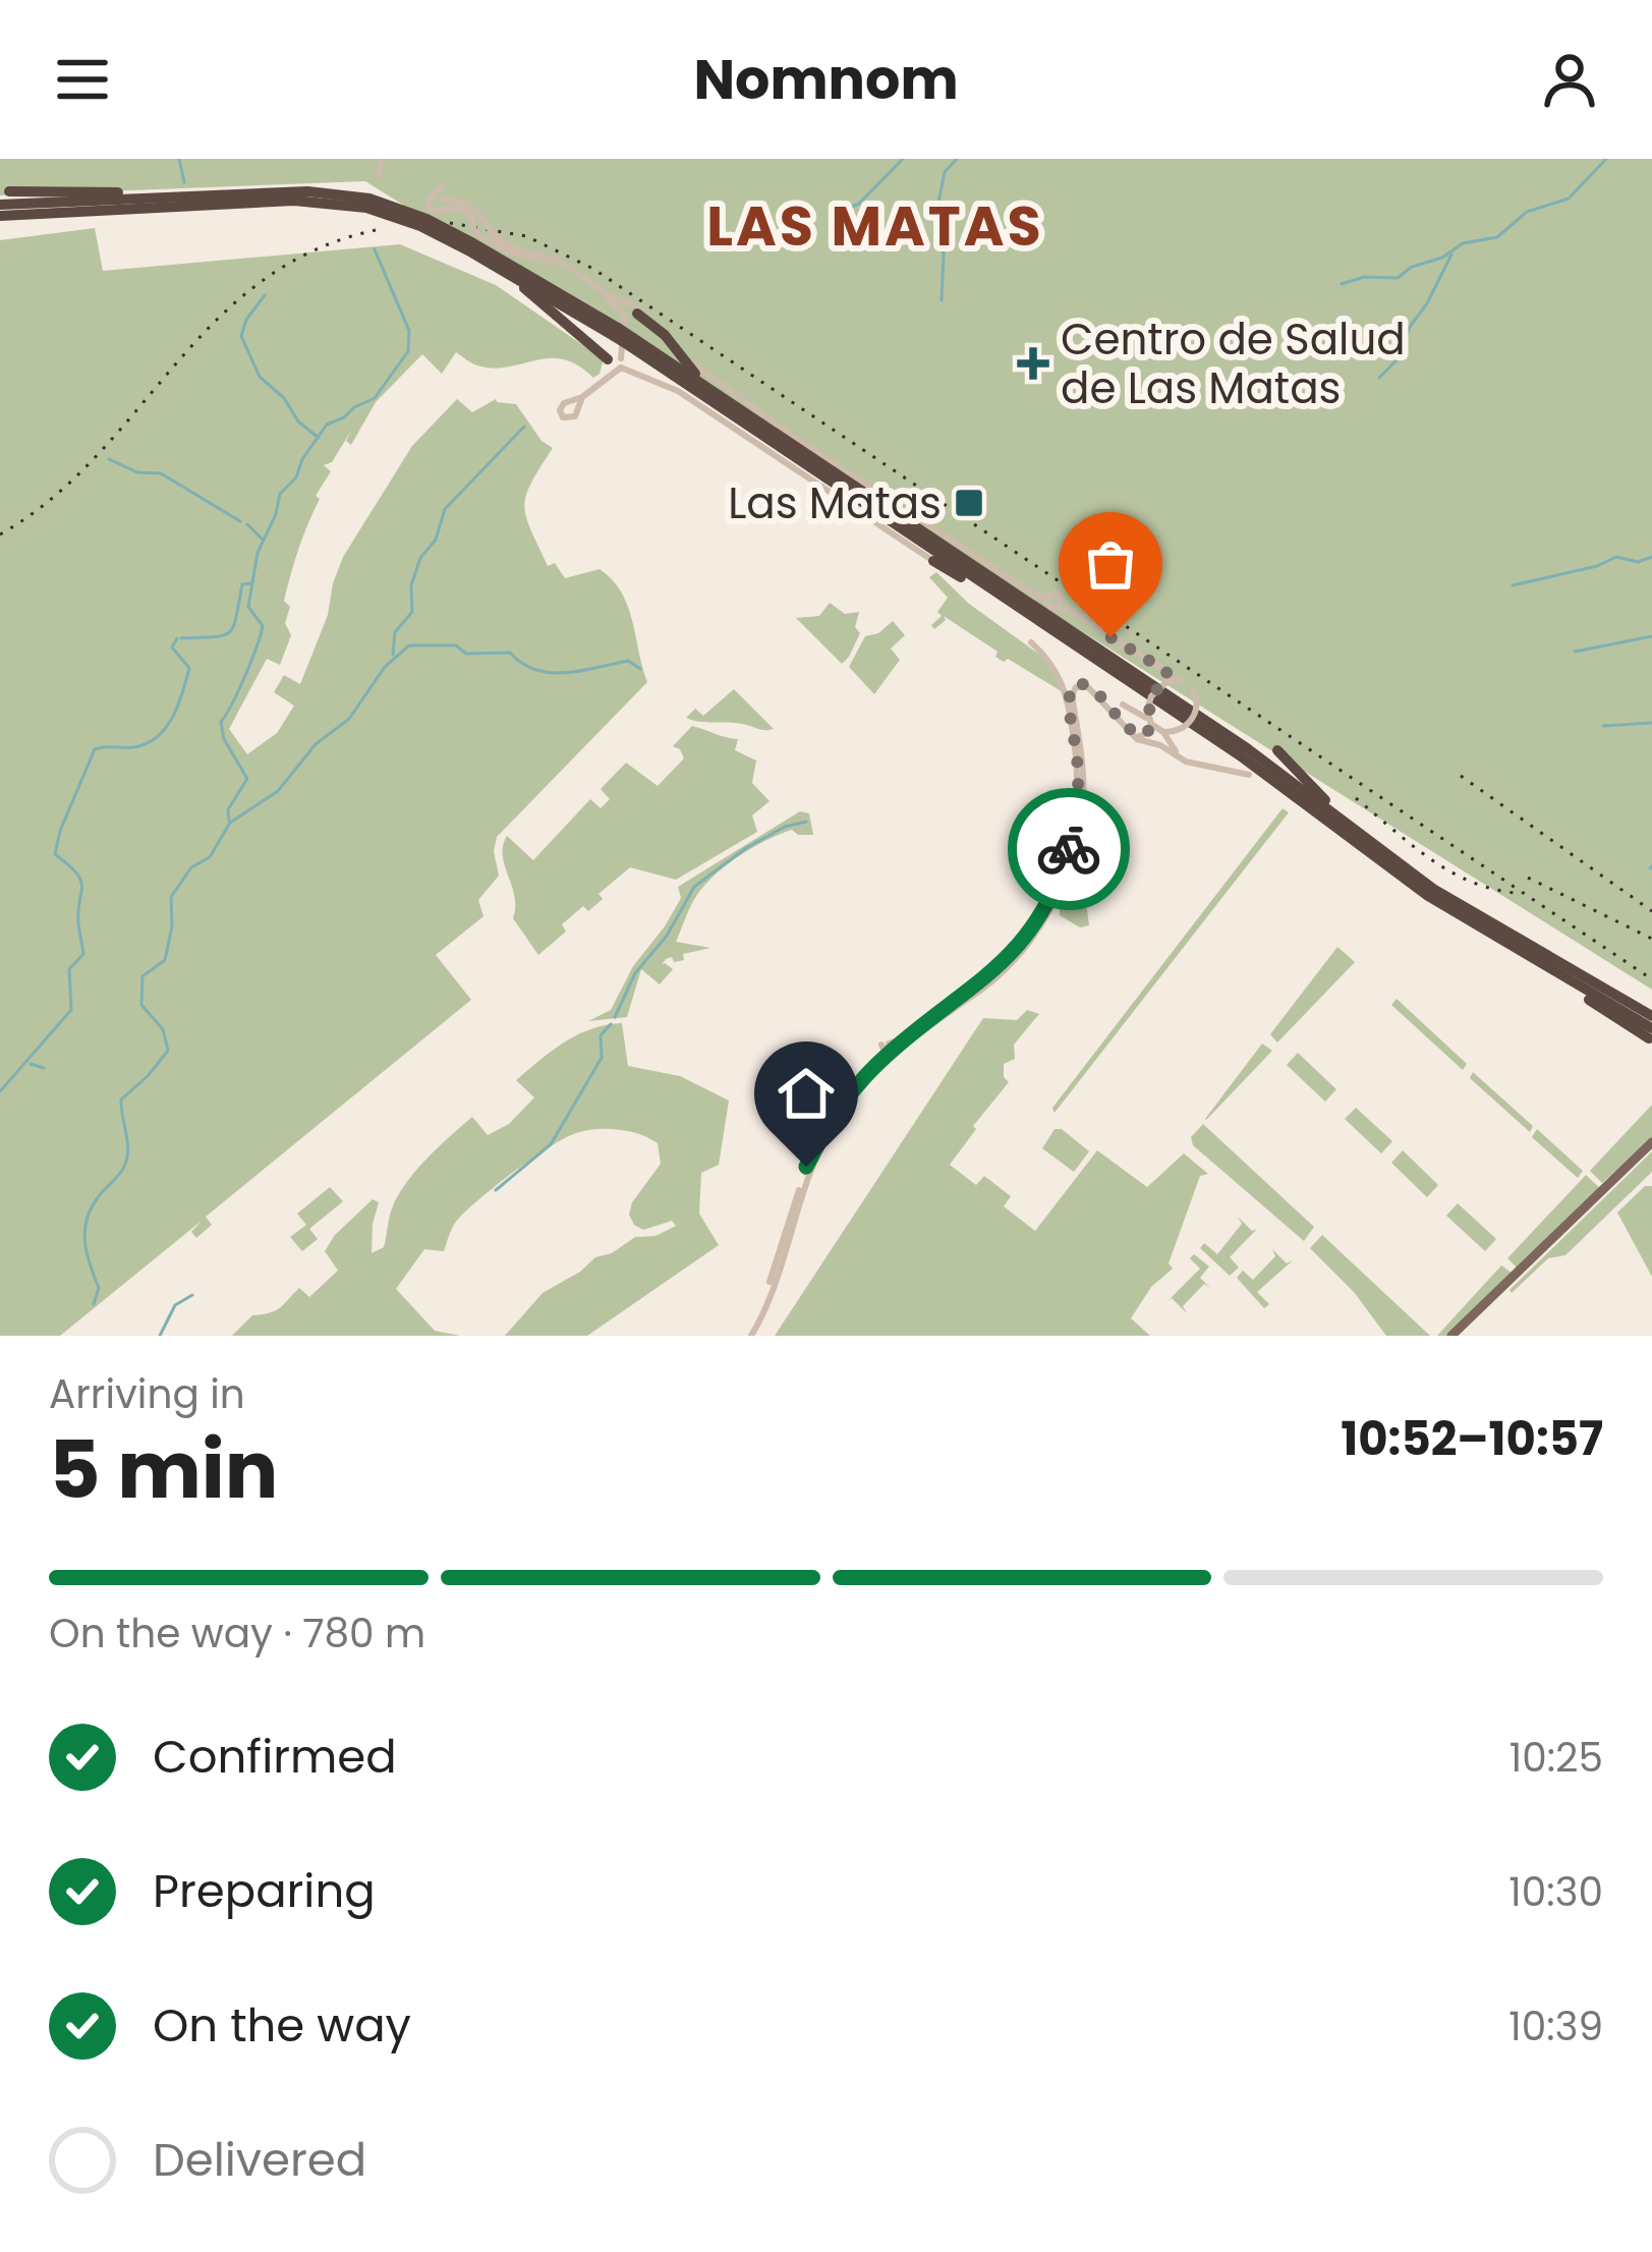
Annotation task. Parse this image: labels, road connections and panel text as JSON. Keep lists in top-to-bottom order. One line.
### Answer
{"districts":["LAS MATAS"],"places":{"health":["Centro de Salud de Las Matas"],"transit":["Las Matas"]},"page":{"header":"Nomnom","heading":["5 min","Arriving in","10:52–10:57"],"bar":"On the way · 780 m","list":[["Confirmed","10:25"],["Preparing","10:30"],["On the way","10:39"],"Delivered"]}}
